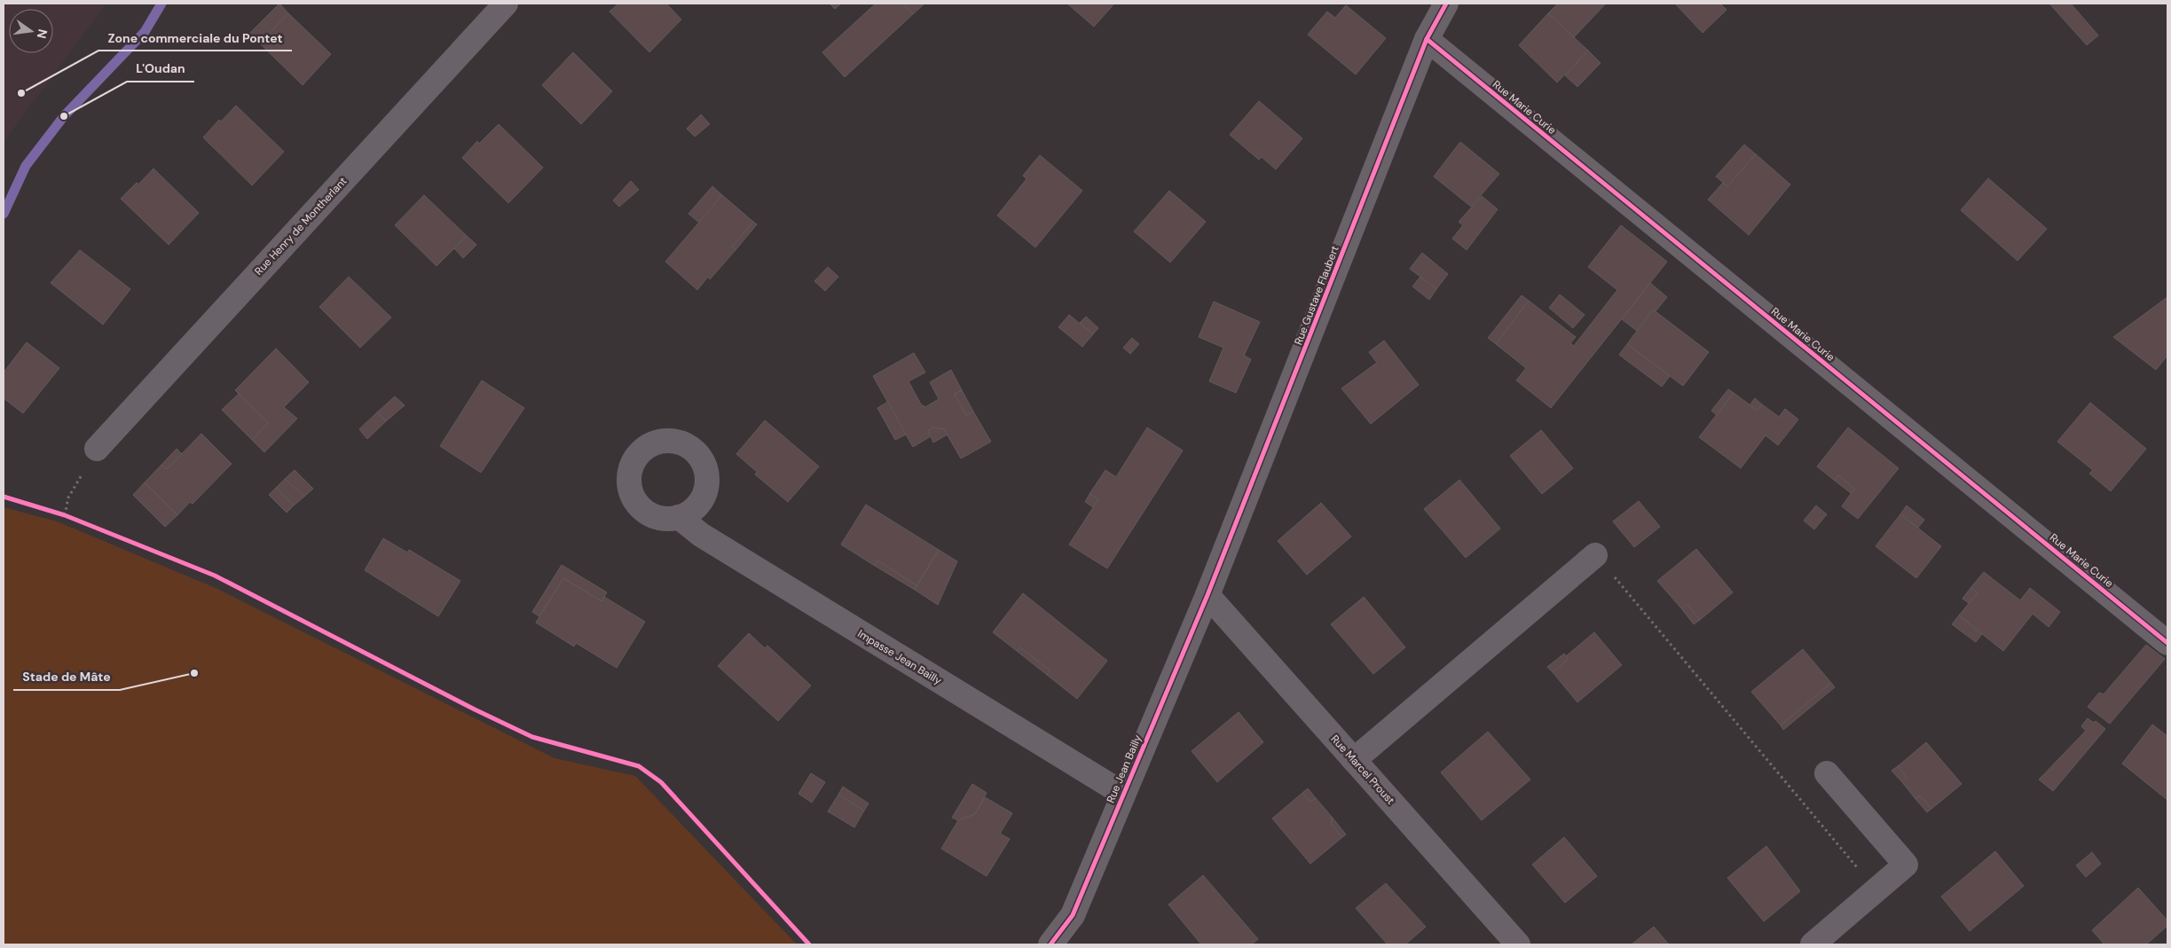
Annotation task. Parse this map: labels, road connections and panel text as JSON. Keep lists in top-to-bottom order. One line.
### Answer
{"streets":{"street":["Rue Marie Curie","Rue Henry de Montherlant","Rue Gustave Flaubert","Impasse Jean Bailly","Rue Jean Bailly","Rue Marcel Proust"]},"crossings":[["Rue Marie Curie","Rue Gustave Flaubert"],["Rue Gustave Flaubert","Rue Jean Bailly"],["Rue Gustave Flaubert","Rue Marcel Proust"],["Impasse Jean Bailly","Rue Jean Bailly"],["Rue Jean Bailly","Rue Marcel Proust"]],"places":["Zone commerciale du Pontet","L'Oudan","Stade de Mâte"],"north":"right"}
